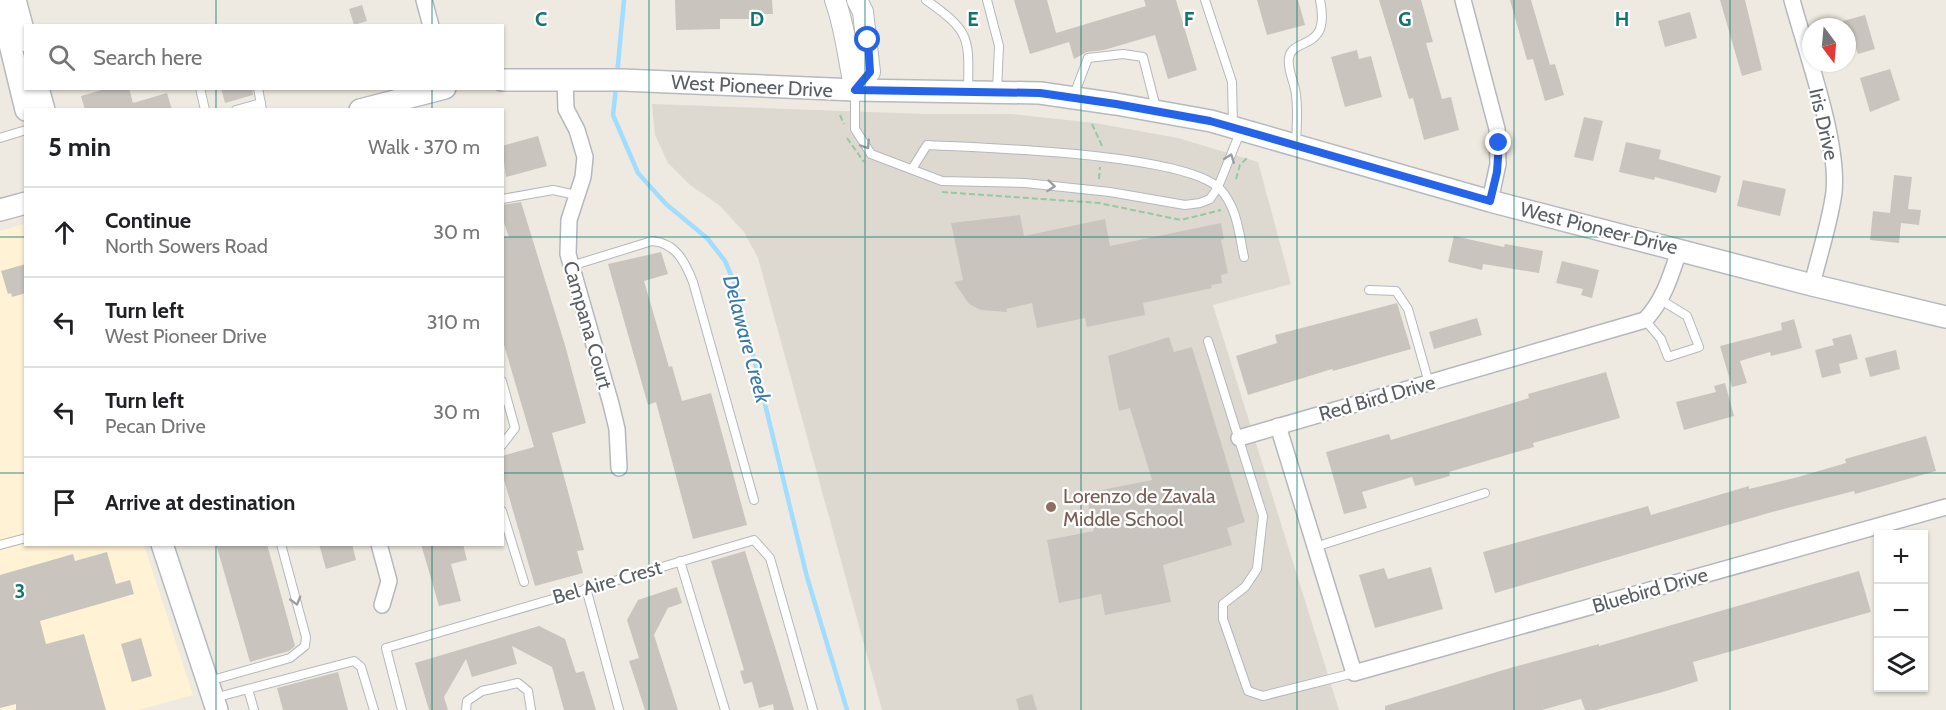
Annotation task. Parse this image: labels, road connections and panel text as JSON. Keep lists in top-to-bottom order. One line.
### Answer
{"streets":{"main road":["West Pioneer Drive"],"street":["Iris Drive","Campana Court","Red Bird Drive","Bluebird Drive"],"lane":["Bel Aire Crest"]},"crossings":[["West Pioneer Drive","Iris Drive"],["West Pioneer Drive","Campana Court"]],"water":["Delaware Creek"],"places":["Lorenzo de Zavala Middle School"],"north":"bottom","page":{"search":"Search here","heading":["5 min","Walk · 370 m"],"list":[["Continue","North Sowers Road","30 m"],["Turn left","West Pioneer Drive","310 m"],["Turn left","Pecan Drive","30 m"],"Arrive at destination"],"map_buttons":["+","−"]},"grid":{"columns":["C","D","E","F","G","H"],"rows":["3"]}}
